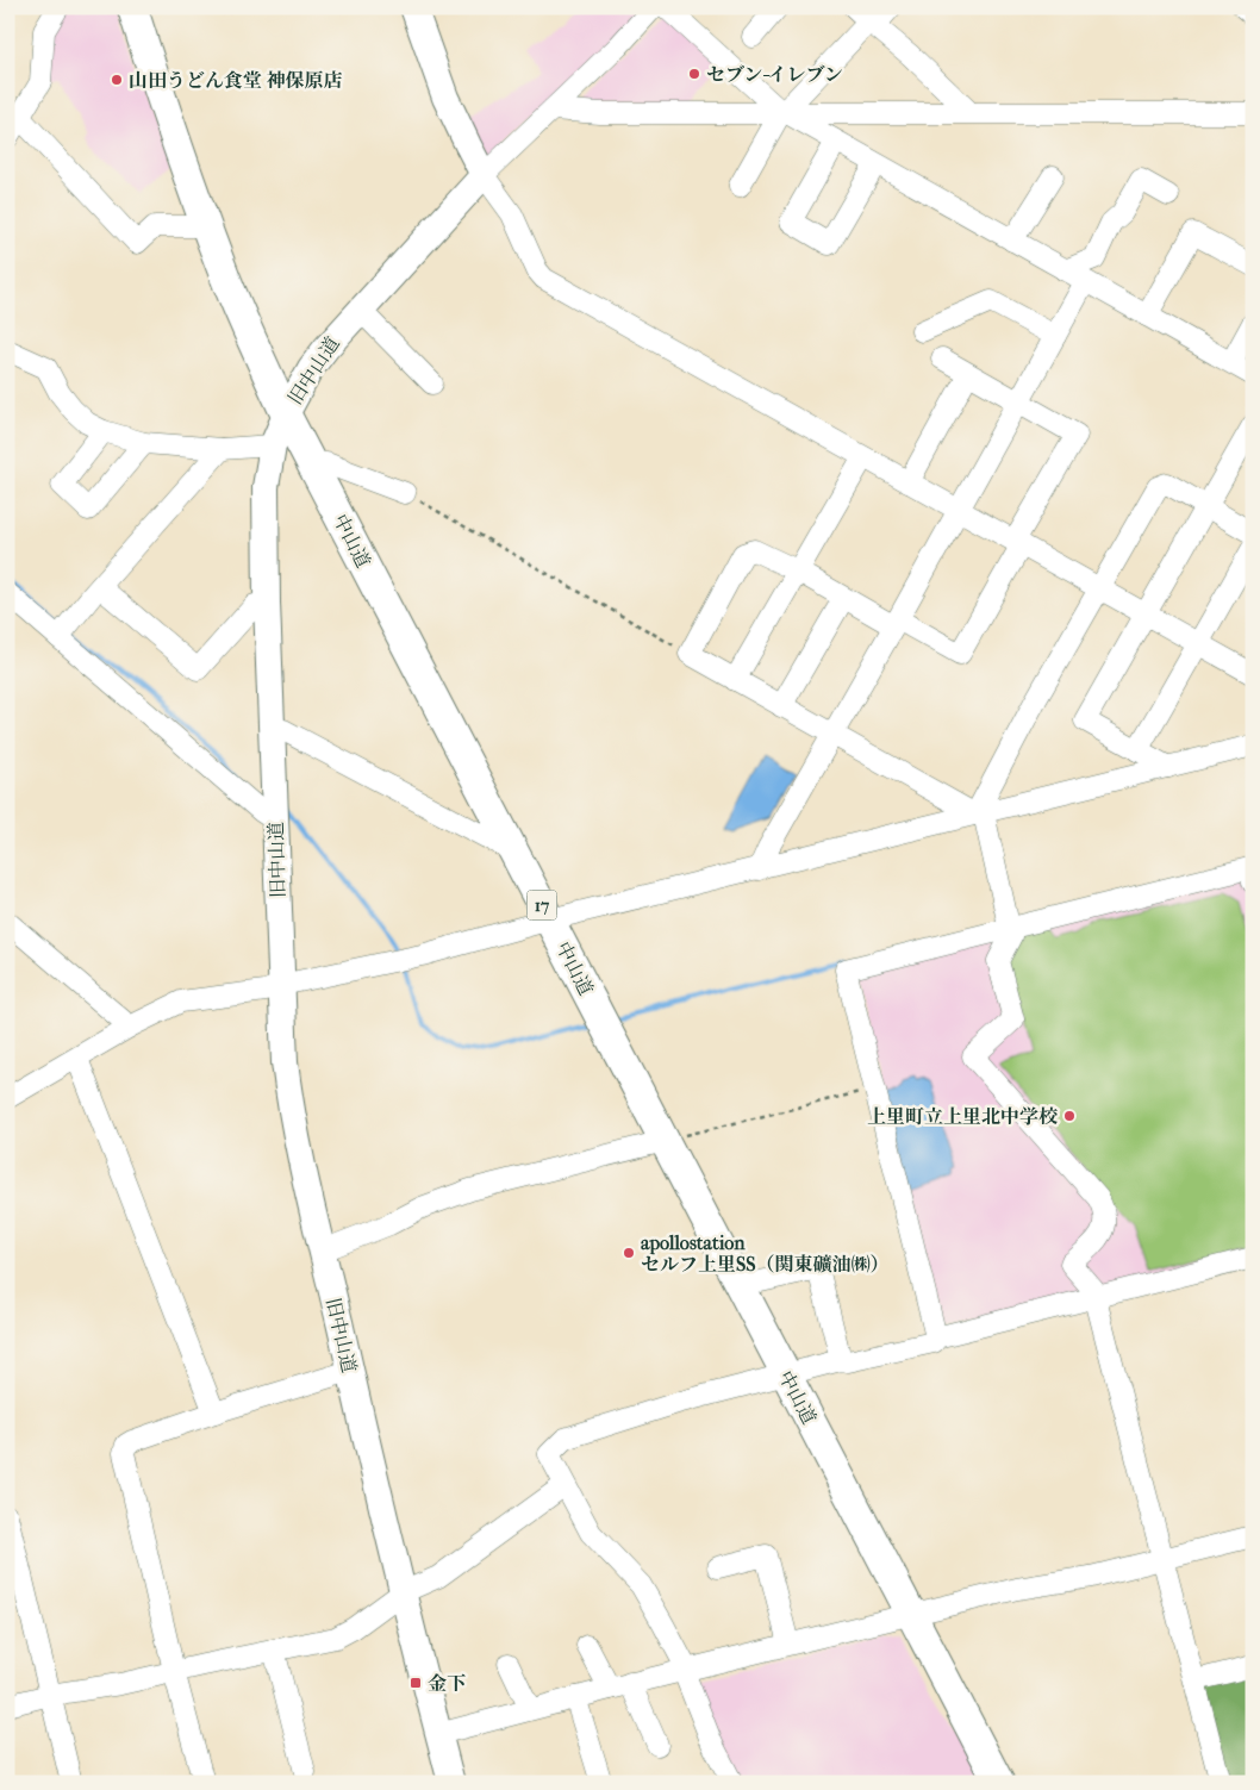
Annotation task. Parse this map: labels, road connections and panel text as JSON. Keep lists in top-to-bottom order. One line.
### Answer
{"streets":{"highway":["中山道","17"],"main road":["旧中山道"]},"crossings":[["旧中山道","中山道"]],"places":{"other":["セブン-イレブン","山田うどん食堂 神保原店","上里町立上里北中学校","apollostation セルフ上里SS（関東礦油㈱）"],"transit":["金下"]}}
